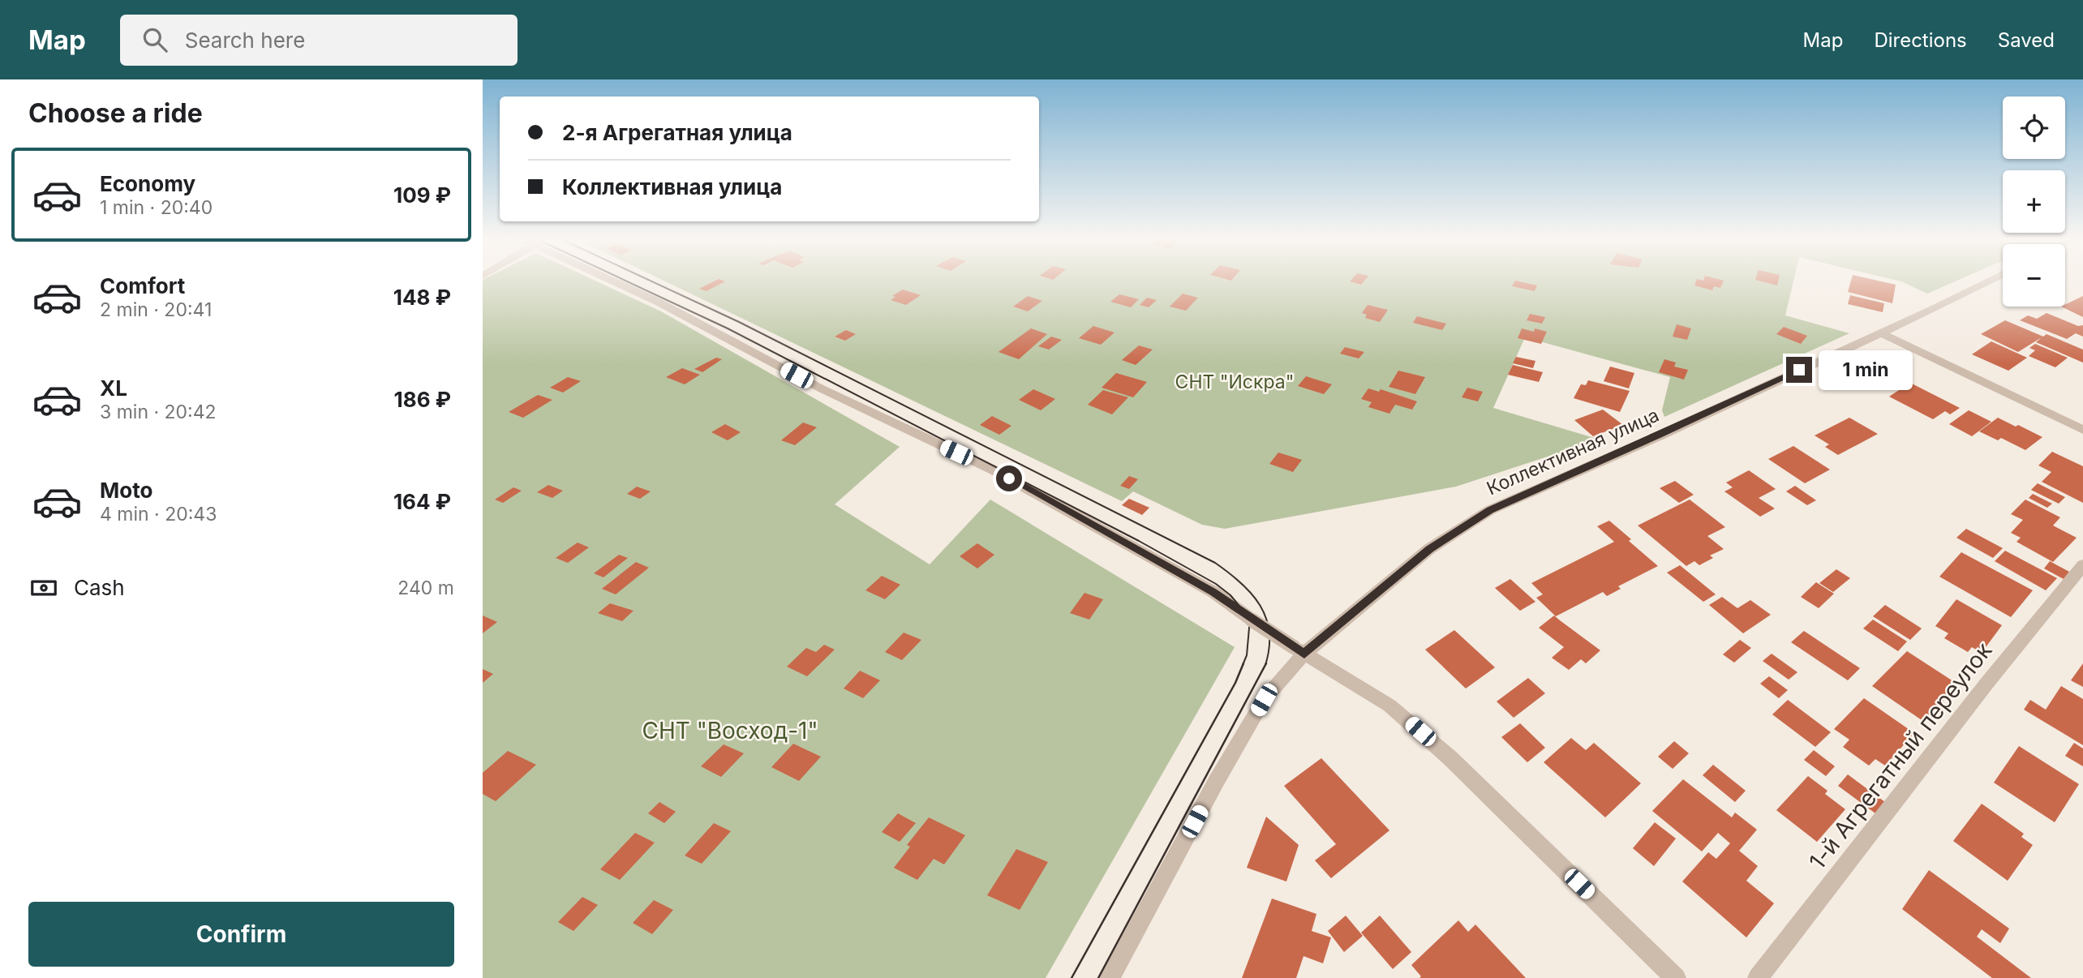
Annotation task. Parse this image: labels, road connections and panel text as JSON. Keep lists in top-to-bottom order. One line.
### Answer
{"streets":{"street":["Коллективная улица","1-й Агрегатный переулок"]},"parks":["СНТ \"Искра\"","СНТ \"Восход-1\""],"page":{"header":"Map","search":"Search here","nav":["Map","Directions","Saved"],"heading":"Choose a ride","map_buttons":["+","−"],"banner":["2-я Агрегатная улица","Коллективная улица"],"list":[{"name":"Economy","note":"1 min · 20:40","value":"109 ₽"},{"name":"Comfort","note":"2 min · 20:41","value":"148 ₽"},{"name":"XL","note":"3 min · 20:42","value":"186 ₽"},{"name":"Moto","note":"4 min · 20:43","value":"164 ₽"}],"bubble":"1 min","pay":["Cash","240 m"],"buttons":"Confirm"}}
